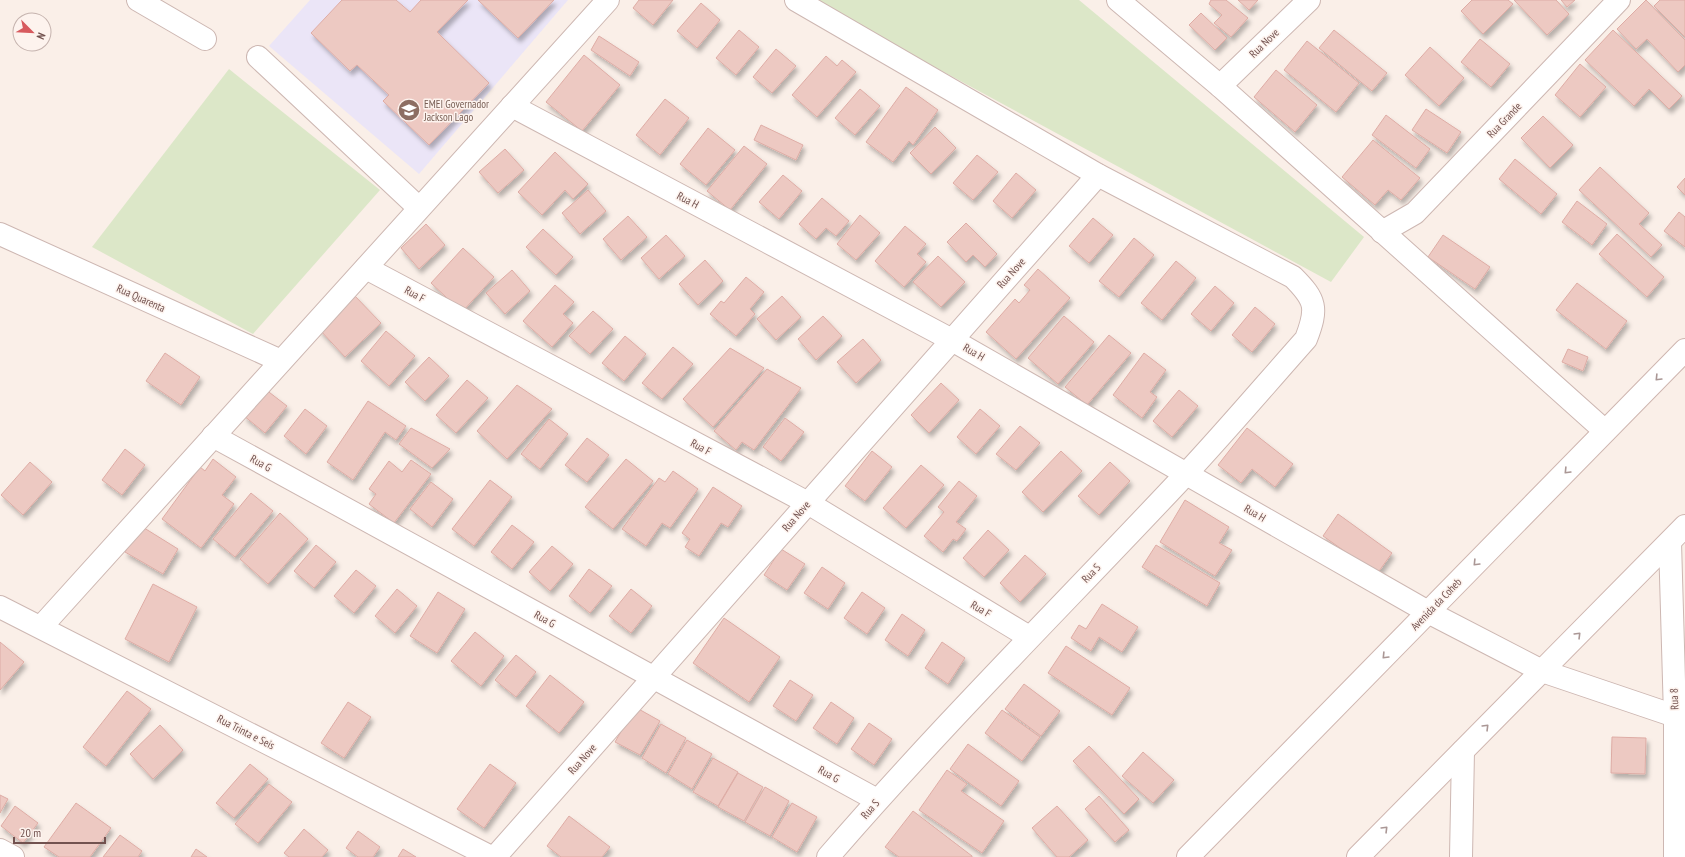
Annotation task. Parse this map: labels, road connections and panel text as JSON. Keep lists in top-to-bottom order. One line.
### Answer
{"streets":{"street":["Rua Nove","Rua Grande","Rua H","Rua F","Rua Quarenta","Rua G","Rua S","Avenida da Coheb","Rua 8","Rua Trinta e Seis"]},"crossings":[["Rua Nove","Rua H"],["Rua Nove","Rua F"],["Rua Nove","Rua G"],["Rua Nove","Rua S"],["Rua H","Rua S"],["Rua H","Avenida da Coheb"],["Rua H","Rua 8"],["Rua F","Rua S"],["Rua G","Rua S"]],"places":{"school or university":["EMEI Governador Jackson Lago"]},"scale_bar":"20 m","north":"bottom right"}
